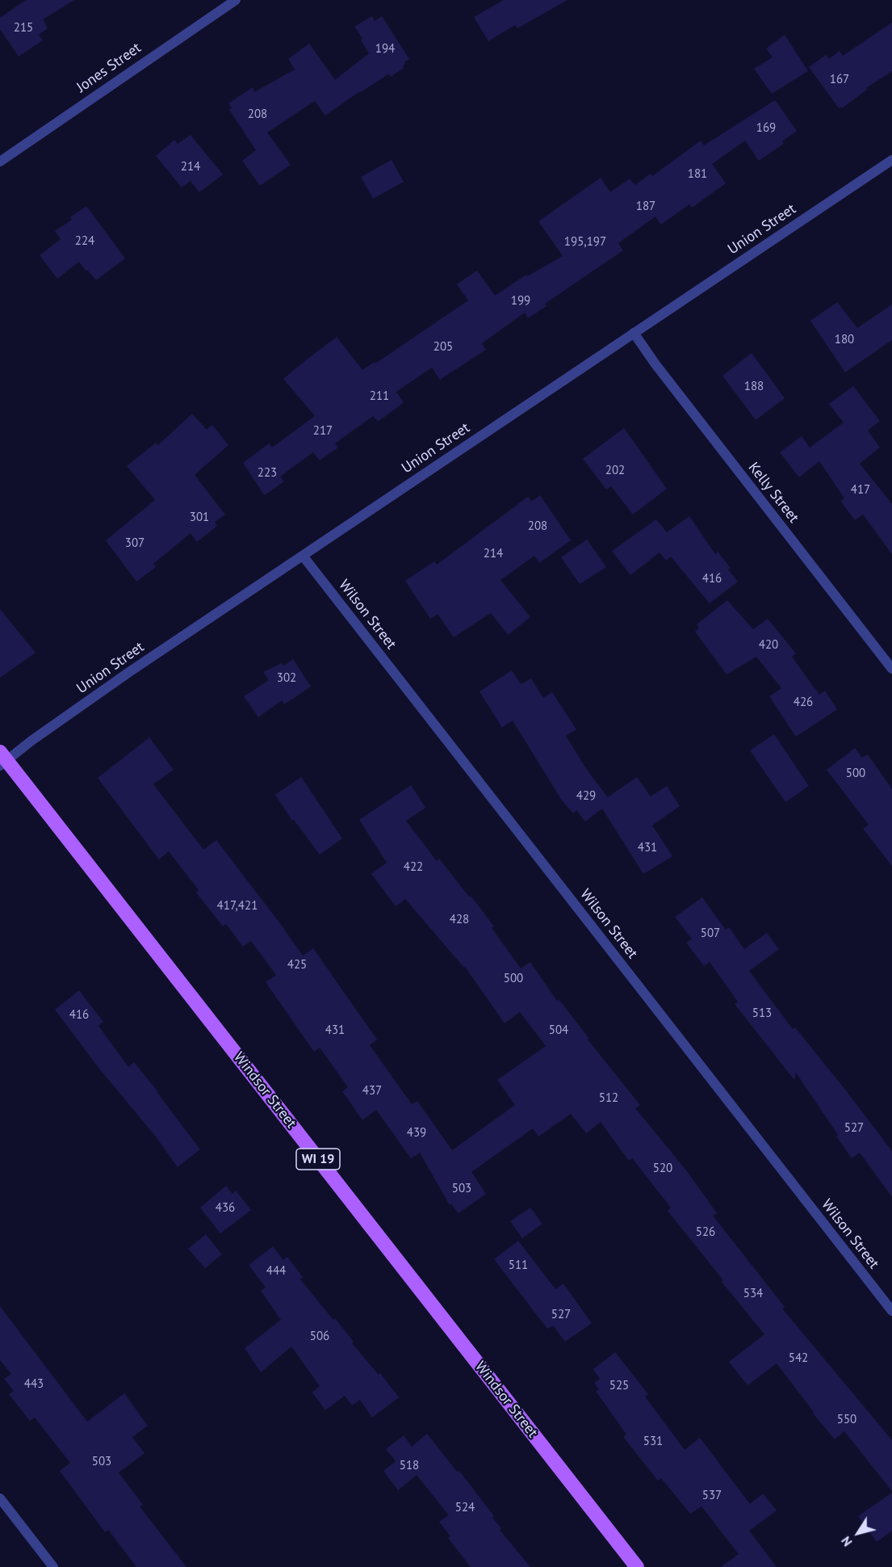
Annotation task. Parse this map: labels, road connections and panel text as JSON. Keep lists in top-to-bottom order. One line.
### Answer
{"streets":{"main road":["Windsor Street","WI 19"],"street":["Jones Street","Union Street","Kelly Street","Wilson Street"]},"crossings":[["Union Street","Kelly Street"],["Union Street","Wilson Street"],["Union Street","Windsor Street"]],"house_numbers":["215","194","167","208","169","214","181","187","224","195,197","199","180","205","188","211","217","202","223","417","301","208","307","214","416","420","302","426","500","429","431","422","417,421","428","507","425","500","513","416","431","504","437","512","527","439","520","503","436","526","511","444","534","527","506","542","443","525","550","531","503","518","537","524"],"north":"bottom left"}
